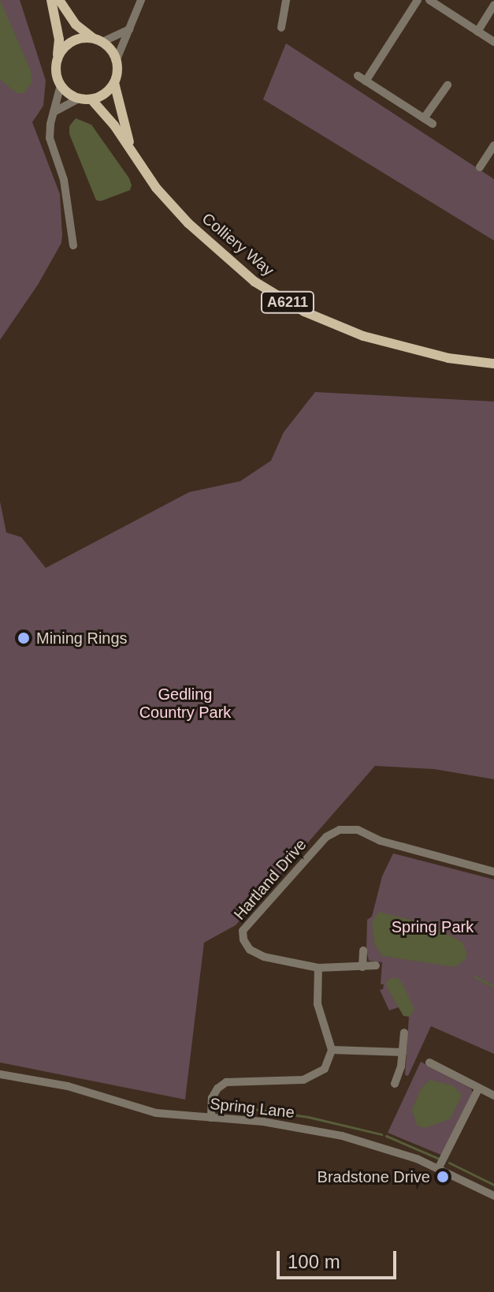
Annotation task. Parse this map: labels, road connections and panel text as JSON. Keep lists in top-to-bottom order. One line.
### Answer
{"streets":{"main road":["Colliery Way","A6211"],"street":["Hartland Drive","Spring Lane"]},"parks":["Gedling Country Park","Spring Park"],"places":["Mining Rings","Bradstone Drive"],"scale_bar":"100 m"}
